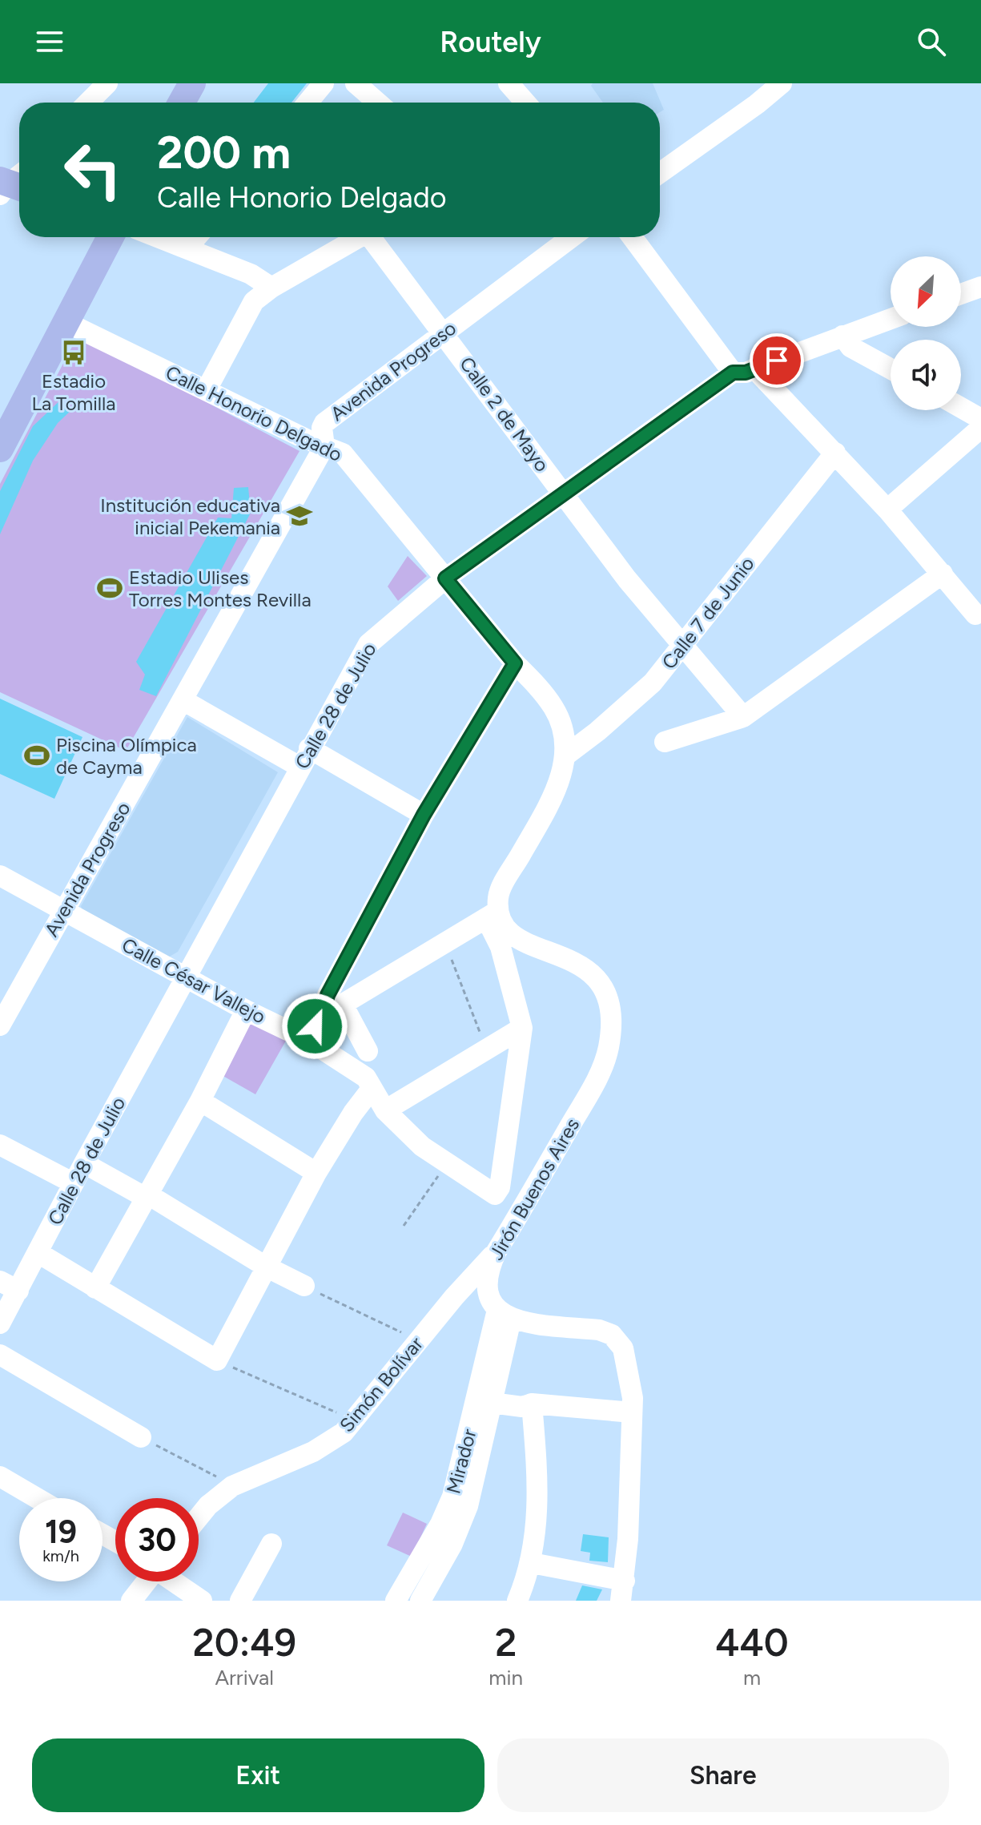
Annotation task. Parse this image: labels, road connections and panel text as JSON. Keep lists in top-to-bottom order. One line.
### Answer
{"streets":{"street":["Avenida Progreso","Calle Honorio Delgado","Calle 2 de Mayo","Calle 7 de Junio","Calle 28 de Julio","Calle César Vallejo","Jirón Buenos Aires","Simón Bolívar","Mirador"]},"crossings":[["Avenida Progreso","Calle Honorio Delgado"],["Avenida Progreso","Calle 2 de Mayo"],["Avenida Progreso","Calle César Vallejo"],["Calle Honorio Delgado","Calle 7 de Junio"],["Calle Honorio Delgado","Calle 28 de Julio"],["Calle 2 de Mayo","Calle 7 de Junio"],["Calle 2 de Mayo","Calle 28 de Julio"],["Calle 28 de Julio","Calle César Vallejo"],["Jirón Buenos Aires","Simón Bolívar"],["Jirón Buenos Aires","Mirador"]],"places":{"bus stop":["Estadio La Tomilla"],"school or university":["Institución educativa inicial Pekemania"],"sports":["Estadio Ulises Torres Montes Revilla","Piscina Olímpica de Cayma"]},"north":"bottom left","page":{"header":"Routely","turn":["200 m","Calle Honorio Delgado"],"speed":"19 km/h","limit":"30","eta":["20:49","Arrival","2","min","440","m"],"buttons":["Exit","Share"]}}
